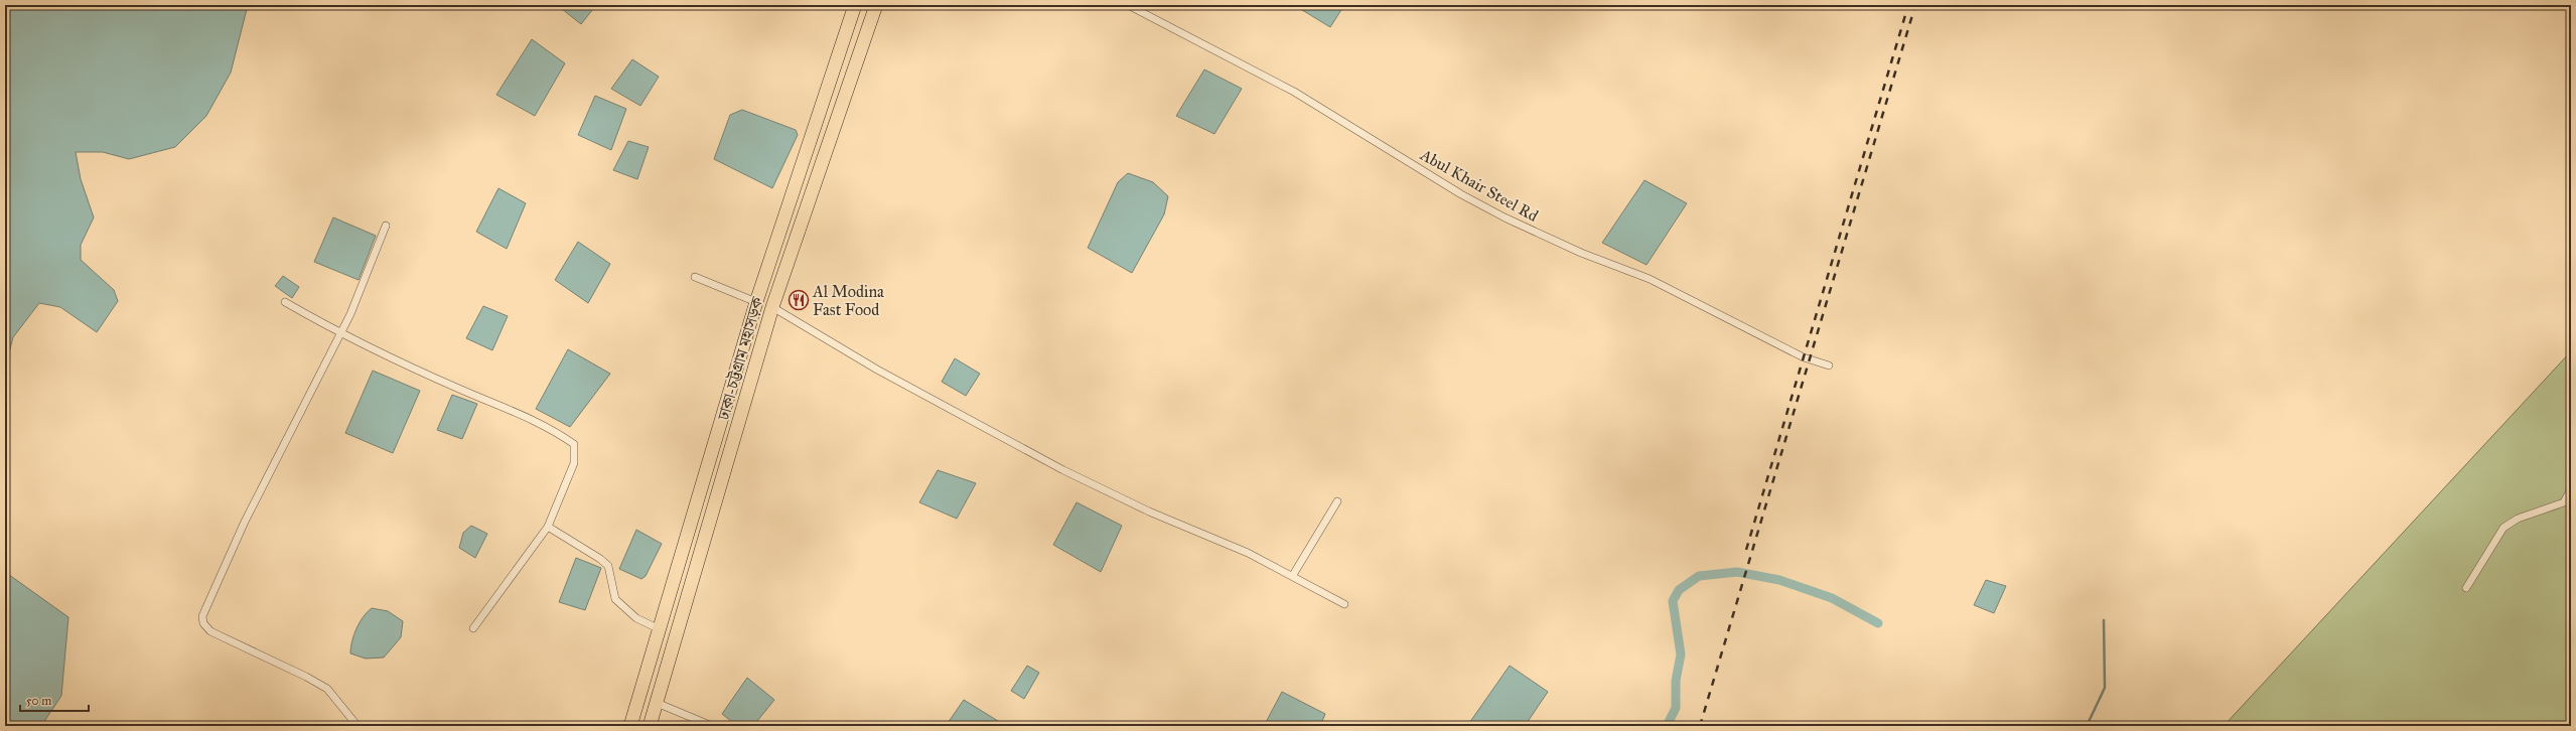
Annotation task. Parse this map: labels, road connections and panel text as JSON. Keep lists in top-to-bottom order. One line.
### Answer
{"streets":{"highway":["ঢাকা-চট্টগ্রাম মহাসড়ক"],"street":["Abul Khair Steel Rd"]},"places":{"restaurant":["Al Modina Fast Food"]},"scale_bar":"50 m"}
